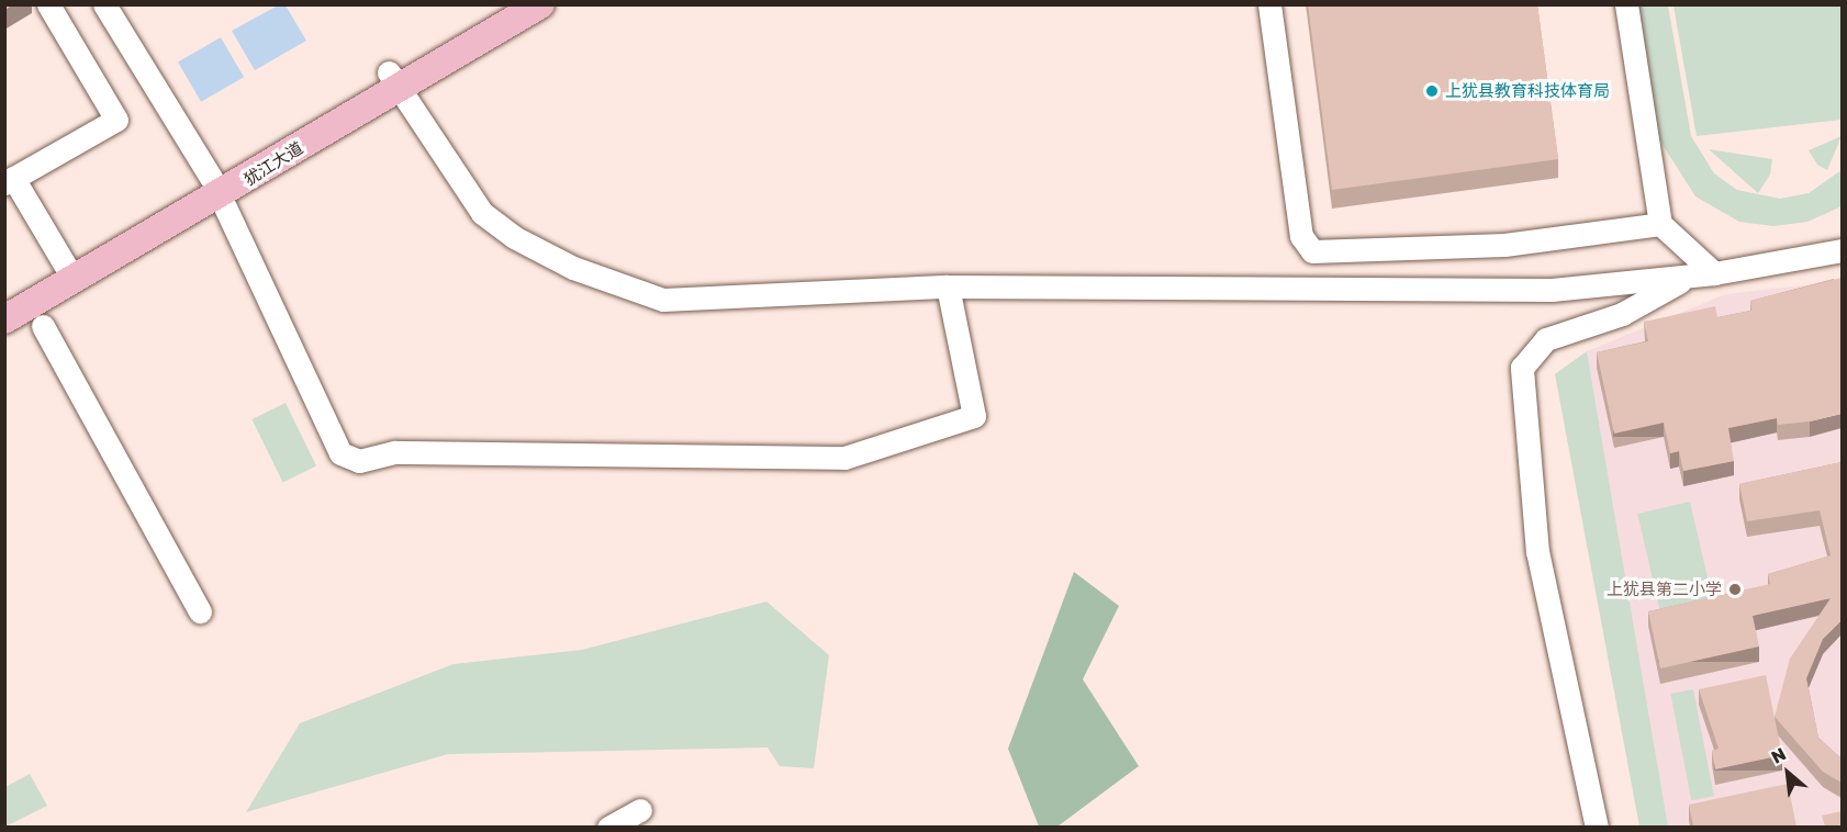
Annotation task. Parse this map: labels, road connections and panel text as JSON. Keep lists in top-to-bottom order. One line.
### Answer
{"streets":{"main road":["犹江大道"]},"places":["上犹县教育科技体育局","上犹县第二小学"],"north":"top left"}
